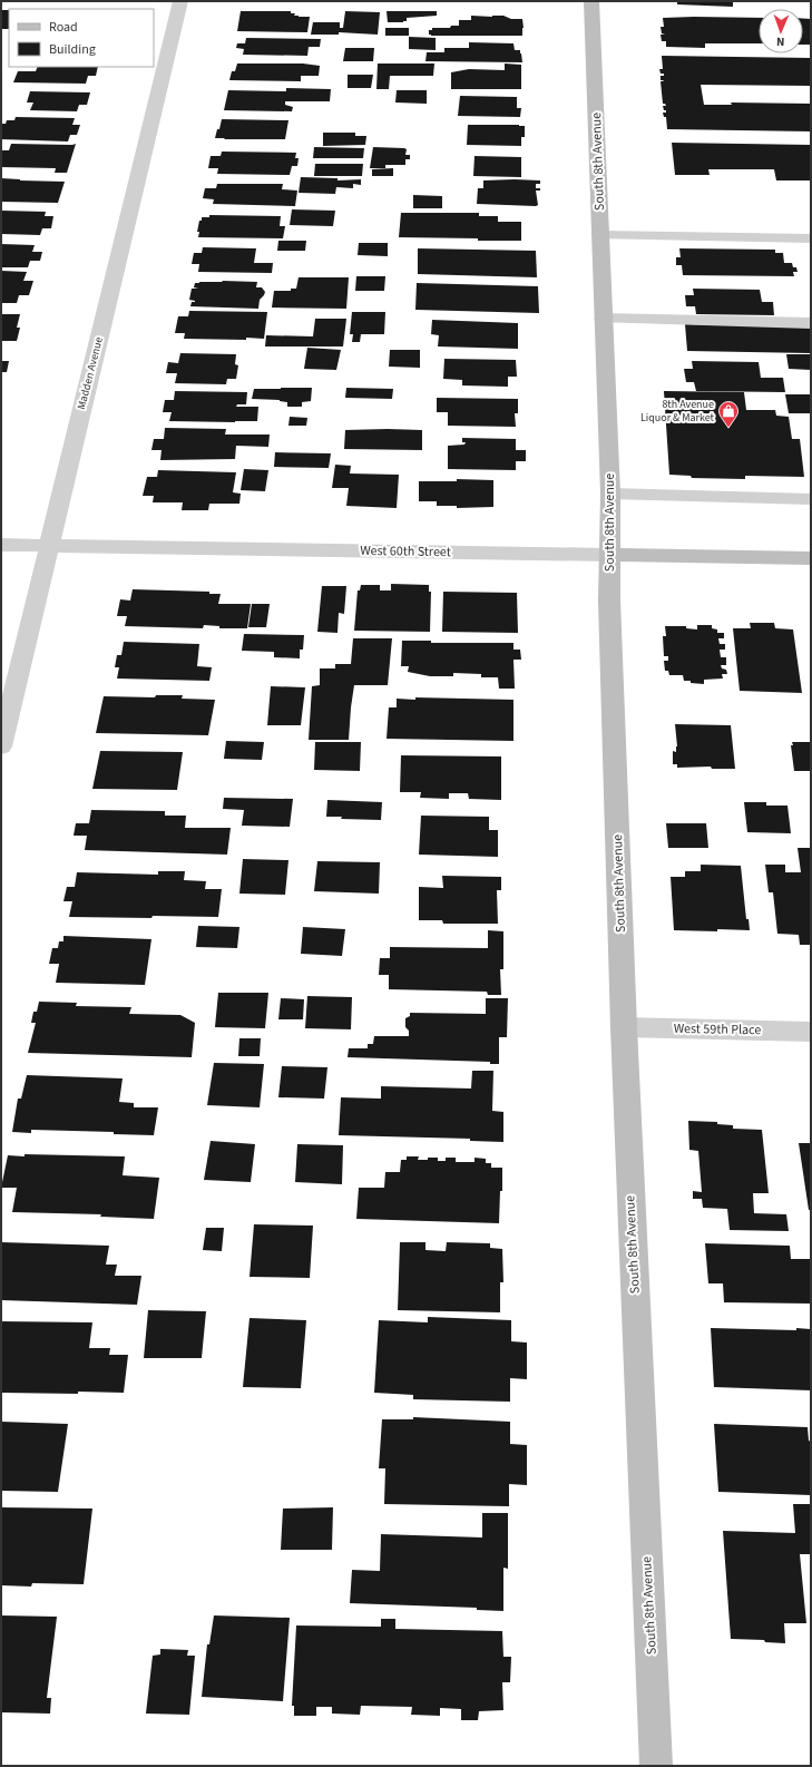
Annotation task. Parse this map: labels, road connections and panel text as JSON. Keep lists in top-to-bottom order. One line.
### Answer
{"streets":{"street":["South 8th Avenue","Madden Avenue","West 60th Street","West 59th Place"]},"crossings":[["South 8th Avenue","West 60th Street"],["South 8th Avenue","West 59th Place"],["Madden Avenue","West 60th Street"]],"places":{"shop":["8th Avenue Liquor & Market"]},"legend":["Road","Building"],"north":"bottom"}
